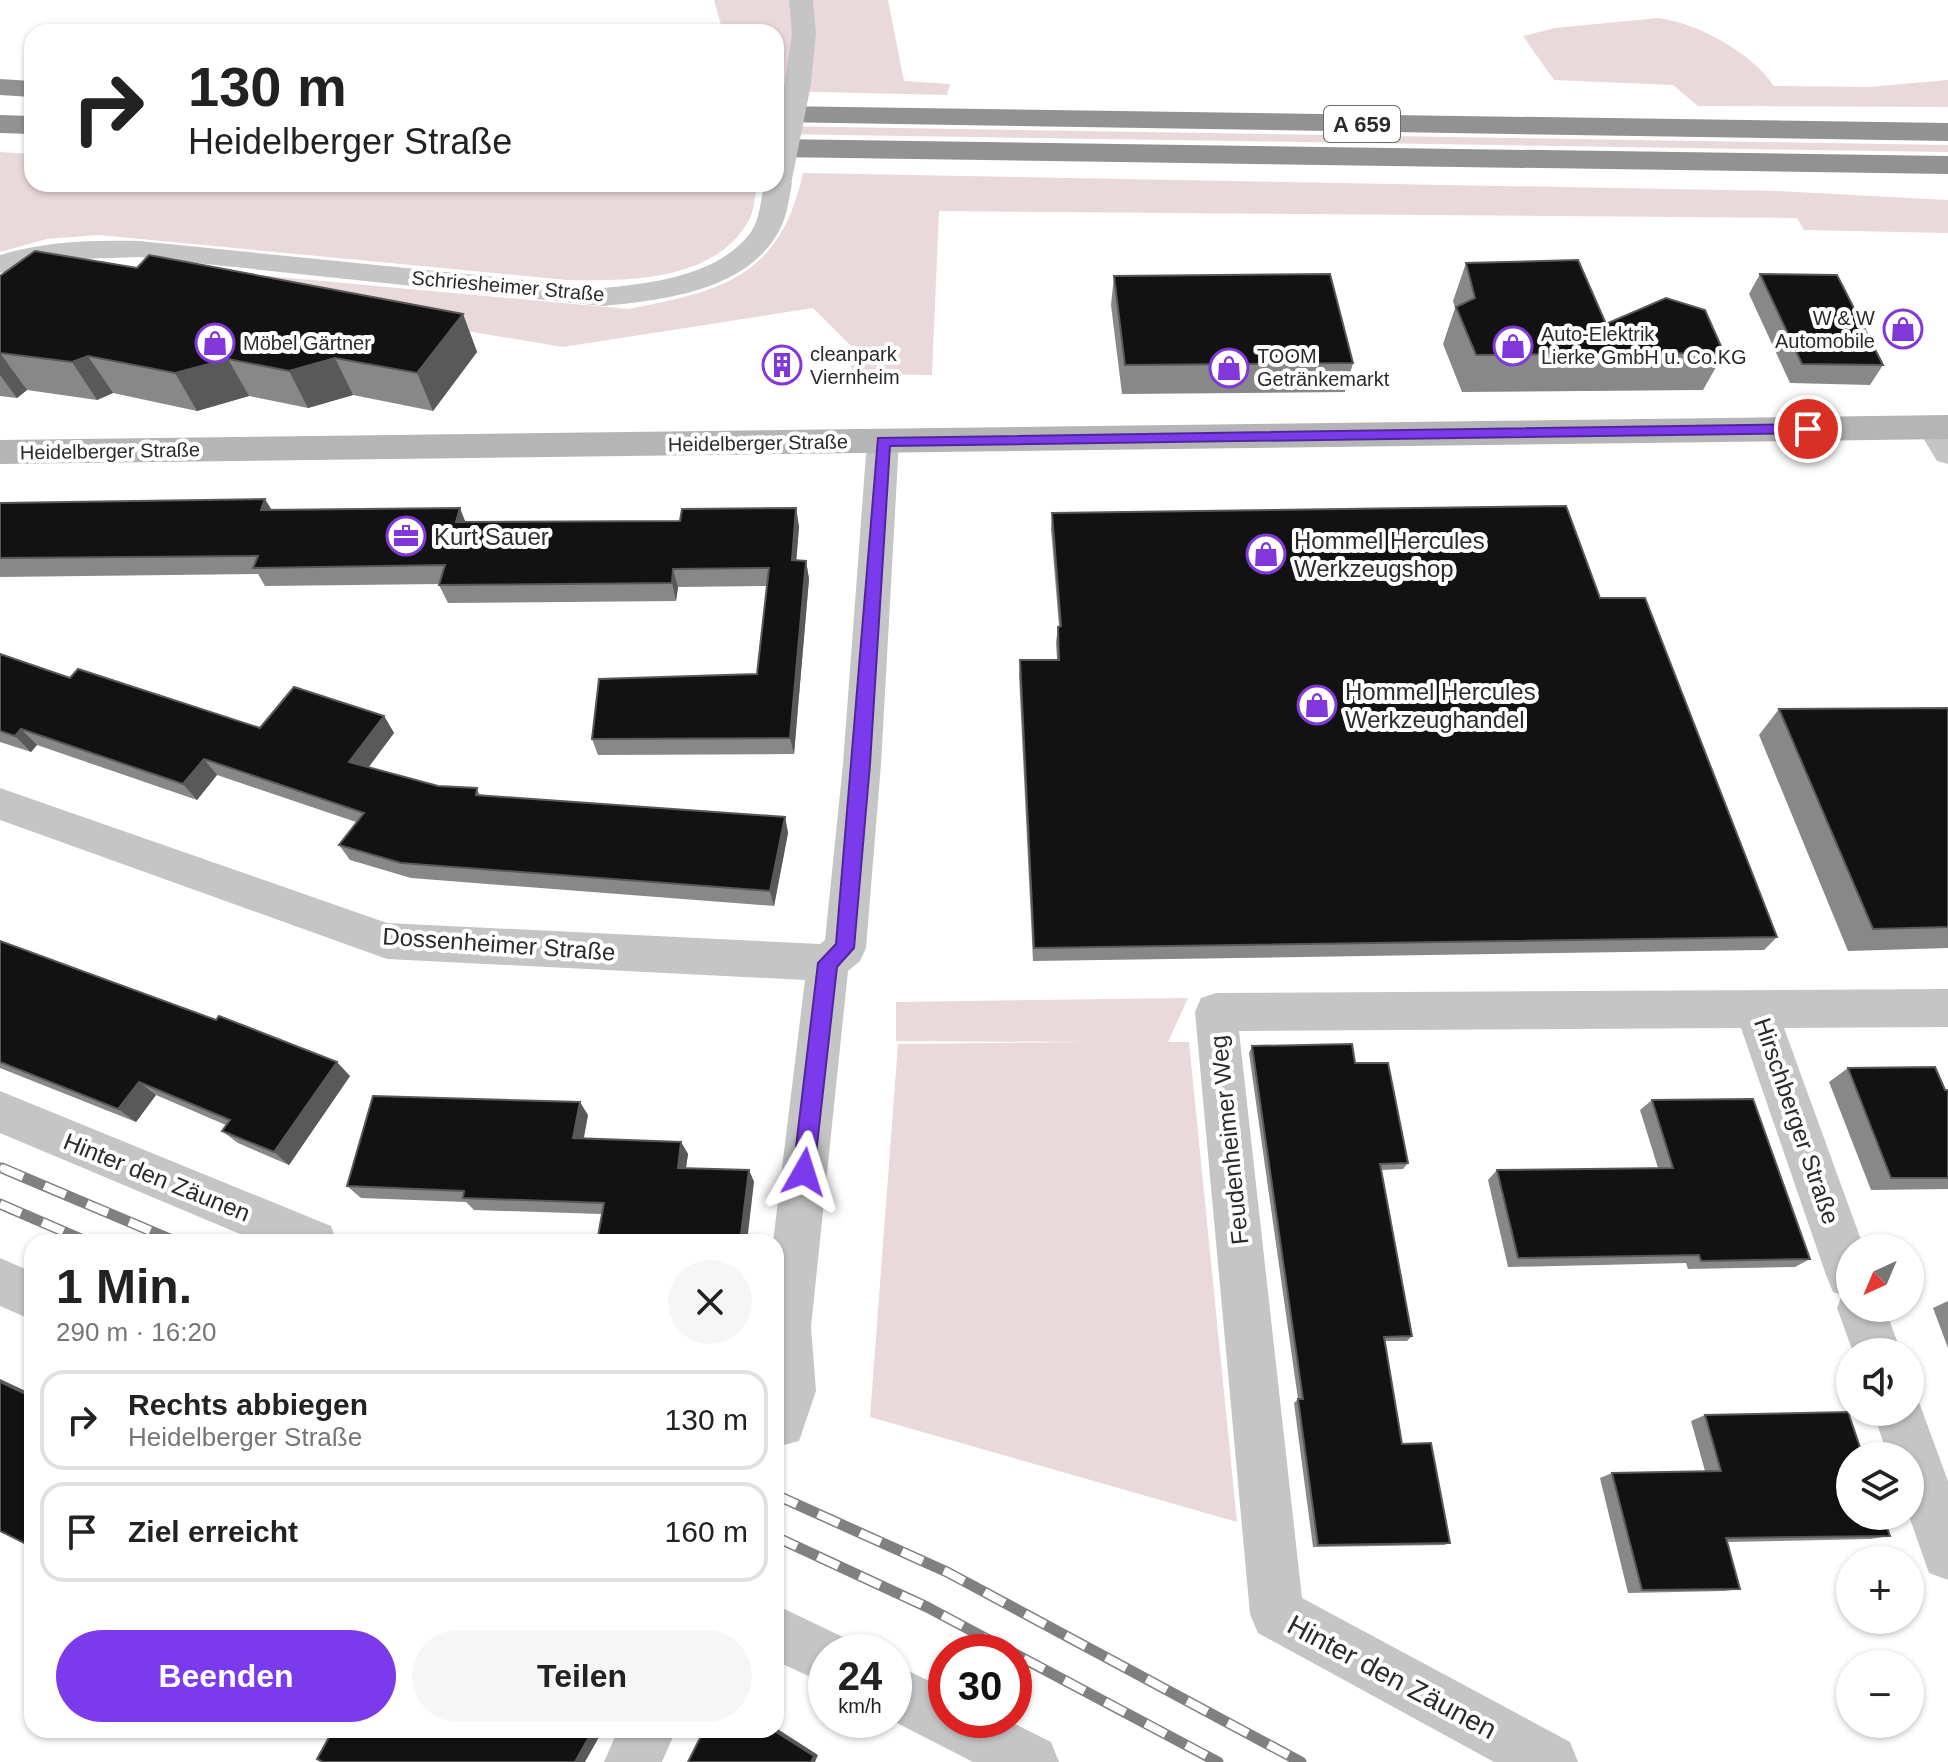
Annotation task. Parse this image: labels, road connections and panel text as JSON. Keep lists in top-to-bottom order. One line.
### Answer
{"streets":{"highway":["A 659"],"street":["Schriesheimer Straße","Heidelberger Straße","Dossenheimer Straße","Hirschberger Straße","Feudenheimer Weg","Hinter den Zäunen"]},"crossings":[["Hirschberger Straße","Feudenheimer Weg"],["Feudenheimer Weg","Hinter den Zäunen"]],"places":{"shop":["W & W Automobile","Möbel Gärtner","Auto-Elektrik Lierke GmbH u. Co.KG","TOOM Getränkemarkt","Hommel Hercules Werkzeugshop","Hommel Hercules Werkzeughandel"],"building":["cleanpark Viernheim"],"office":["Kurt Sauer"]},"north":"bottom left","page":{"turn":["130 m","Heidelberger Straße"],"map_buttons":["+","−"],"heading":["1 Min.","290 m · 16:20"],"list":[{"name":"Rechts abbiegen","note":"Heidelberger Straße","value":"130 m"},{"name":"Ziel erreicht","value":"160 m"}],"buttons":["Beenden","Teilen"],"speed":"24 km/h","limit":"30"}}
